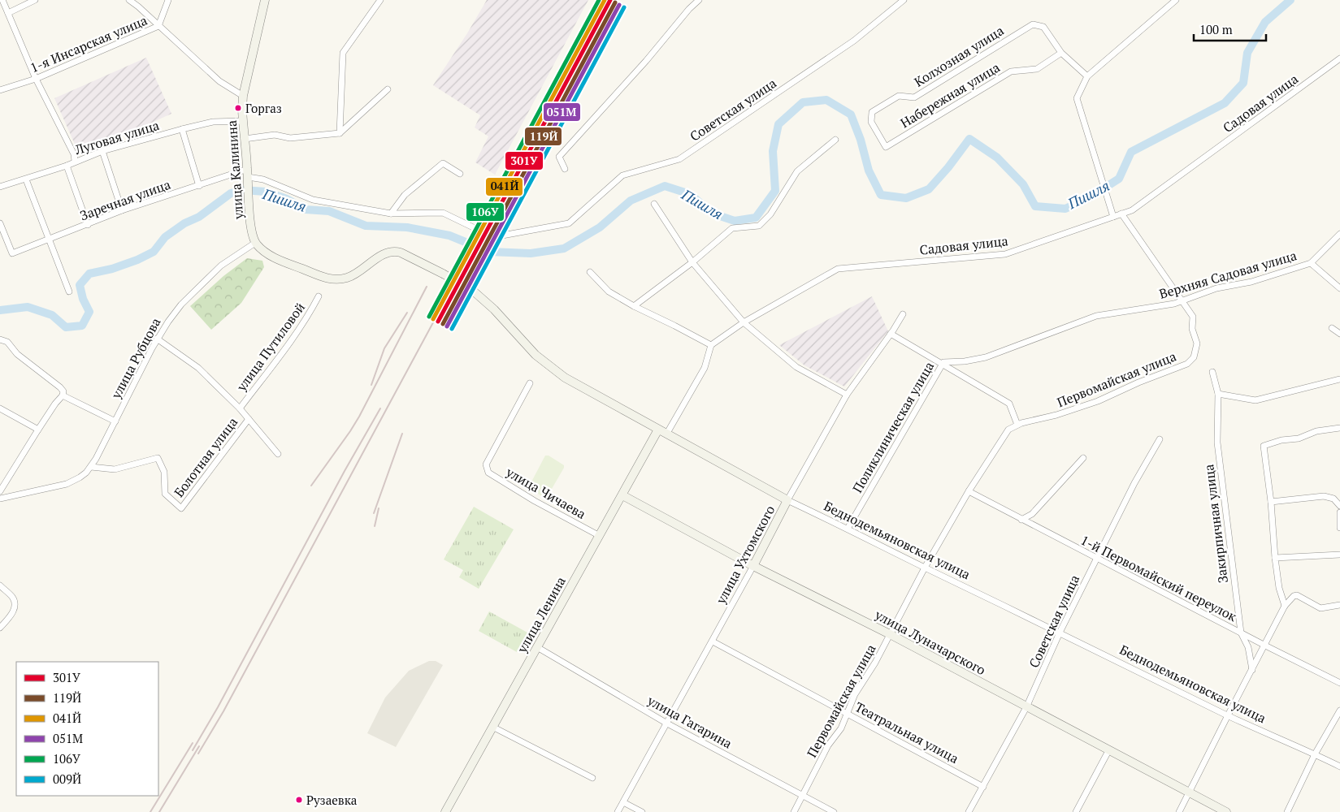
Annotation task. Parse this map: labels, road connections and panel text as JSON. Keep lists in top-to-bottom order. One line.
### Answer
{"streets":{"main road":["улица Калинина","Беднодемьяновская улица","улица Ухтомского","улица Ленина","улица Луначарского"],"street":["1-я Инсарская улица","Колхозная улица","Набережная улица","Садовая улица","Советская улица","Луговая улица","Заречная улица","Верхняя Садовая улица","улица Путиловой","улица Рубцова","Первомайская улица","Поликлиническая улица","Болотная улица","улица Чичаева","Закирпичная улица","1-й Первомайский переулок","улица Гагарина","Театральная улица"]},"crossings":[["Колхозная улица","Набережная улица"],["Советская улица","Беднодемьяновская улица"],["Советская улица","1-й Первомайский переулок"],["Советская улица","улица Луначарского"],["Советская улица","Театральная улица"],["Луговая улица","улица Калинина"],["улица Калинина","Заречная улица"],["улица Калинина","улица Рубцова"],["улица Калинина","Беднодемьяновская улица"],["Верхняя Садовая улица","Первомайская улица"],["Верхняя Садовая улица","Поликлиническая улица"],["улица Рубцова","Болотная улица"],["улица Рубцова","Беднодемьяновская улица"],["Первомайская улица","Беднодемьяновская улица"],["Первомайская улица","1-й Первомайский переулок"],["Первомайская улица","улица Луначарского"],["Первомайская улица","улица Гагарина"],["Первомайская улица","Театральная улица"],["Поликлиническая улица","Беднодемьяновская улица"],["улица Чичаева","улица Ленина"],["Закирпичная улица","1-й Первомайский переулок"],["Беднодемьяновская улица","улица Ухтомского"],["Беднодемьяновская улица","улица Ленина"],["улица Ухтомского","улица Луначарского"],["улица Ухтомского","улица Гагарина"],["улица Ухтомского","Театральная улица"],["улица Ленина","улица Луначарского"],["улица Ленина","улица Гагарина"]],"water":["Пишля"],"places":["Горгаз","Рузаевка"],"lines":["transit line 301У","transit line 041Й","transit line 106У","transit line 119Й","transit line 051М","transit line 009Й"],"legend":["301У","119Й","041Й","051М","106У","009Й"],"scale_bar":"100 m"}
